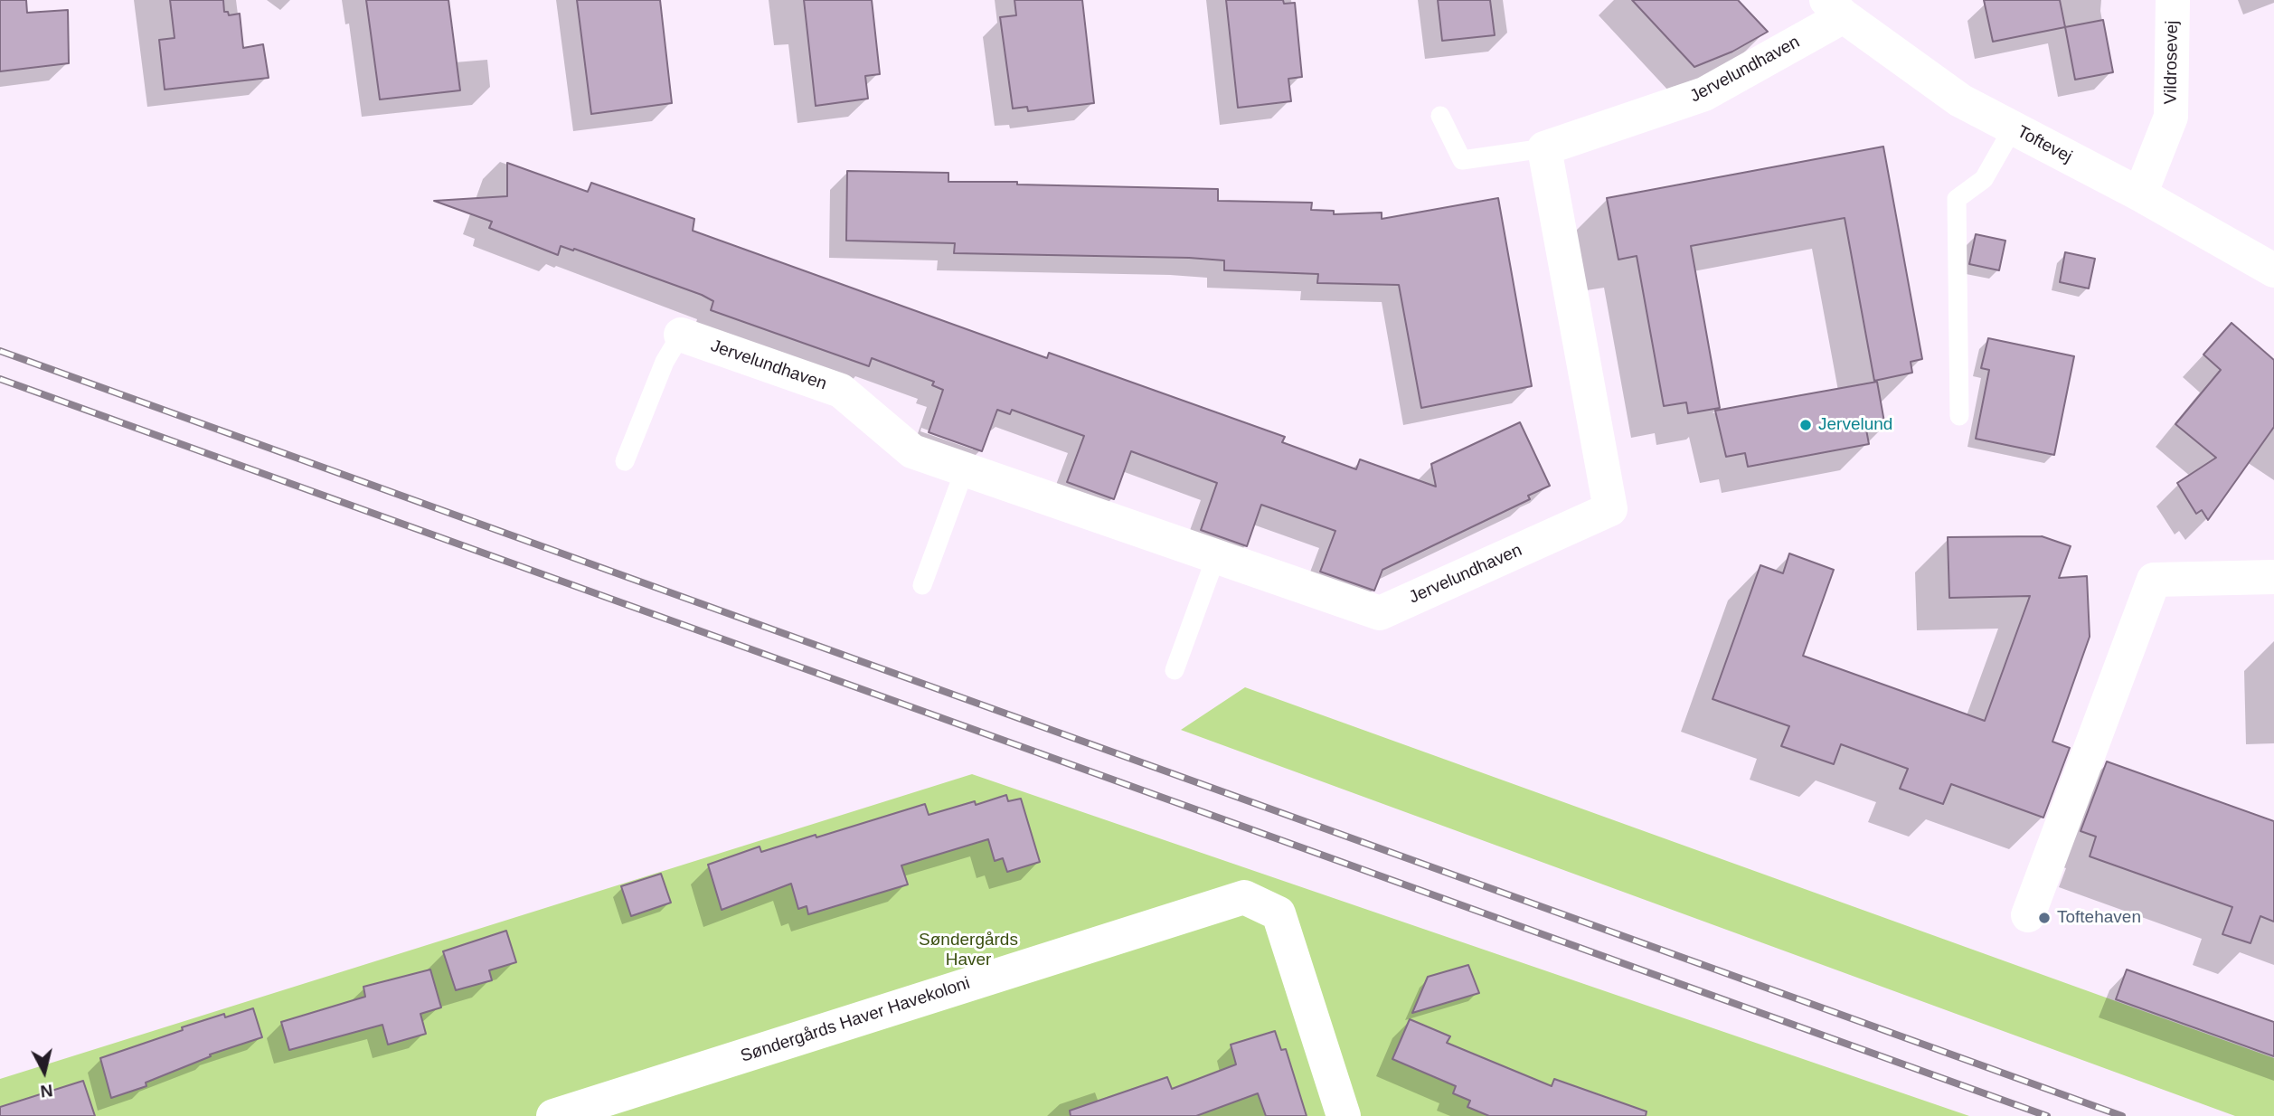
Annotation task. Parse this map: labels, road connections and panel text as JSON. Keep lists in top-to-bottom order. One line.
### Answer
{"streets":{"street":["Vildrosevej","Jervelundhaven","Toftevej","Søndergårds Haver Havekoloni"]},"crossings":[["Vildrosevej","Toftevej"],["Jervelundhaven","Toftevej"]],"parks":["Søndergårds Haver"],"places":["Jervelund","Toftehaven"],"north":"bottom"}
